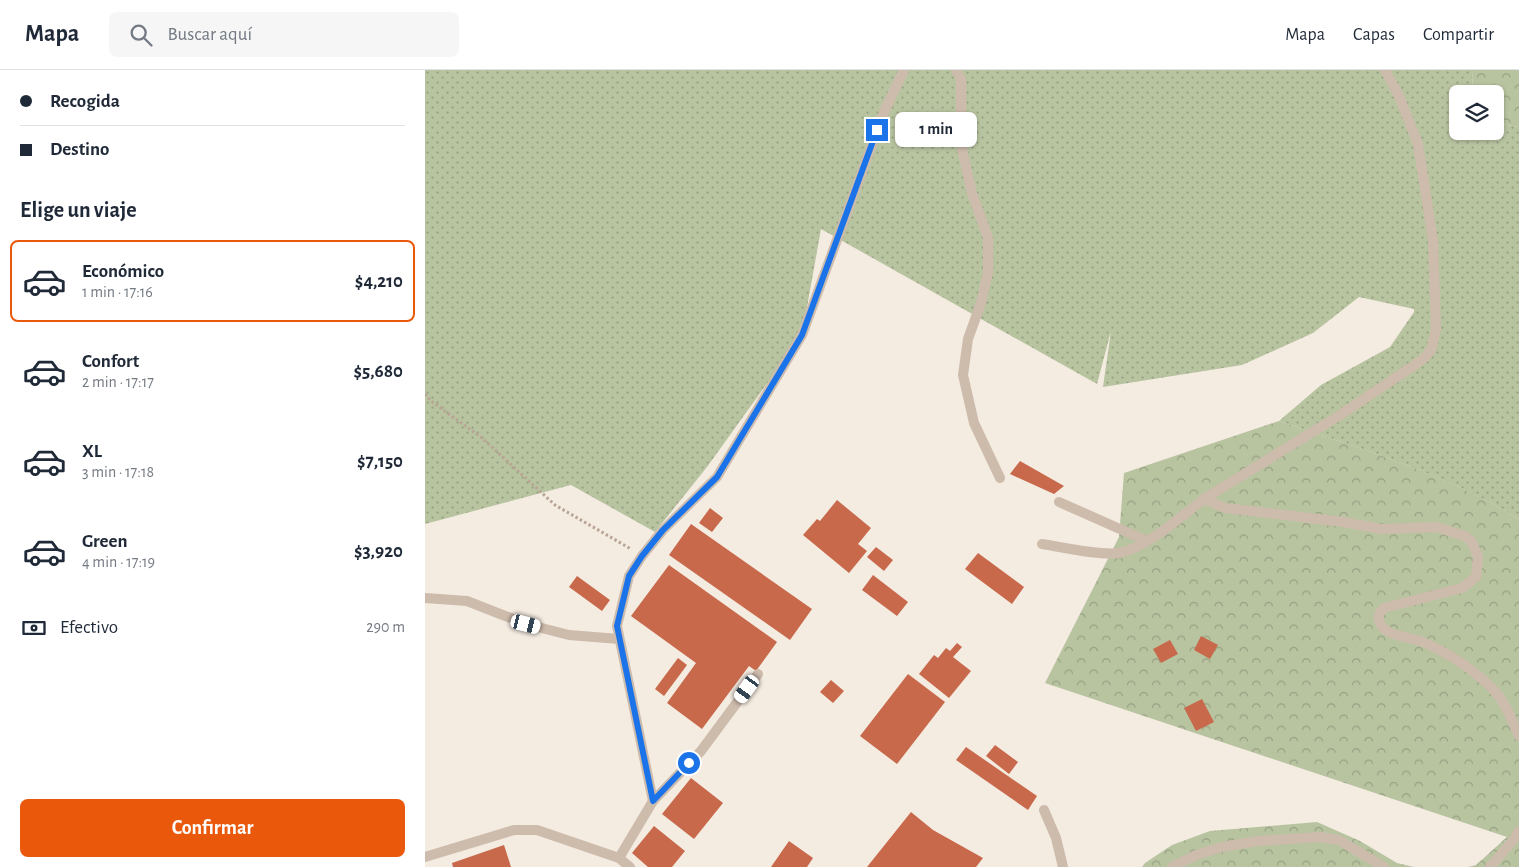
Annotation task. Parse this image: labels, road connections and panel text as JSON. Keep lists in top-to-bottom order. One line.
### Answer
{"page":{"header":"Mapa","search":"Buscar aquí","nav":["Mapa","Capas","Compartir"],"banner":["Recogida","Destino"],"bubble":"1 min","heading":"Elige un viaje","list":[{"name":"Económico","note":"1 min · 17:16","value":"$4,210"},{"name":"Confort","note":"2 min · 17:17","value":"$5,680"},{"name":"XL","note":"3 min · 17:18","value":"$7,150"},{"name":"Green","note":"4 min · 17:19","value":"$3,920"}],"pay":["Efectivo","290 m"],"buttons":"Confirmar"}}
